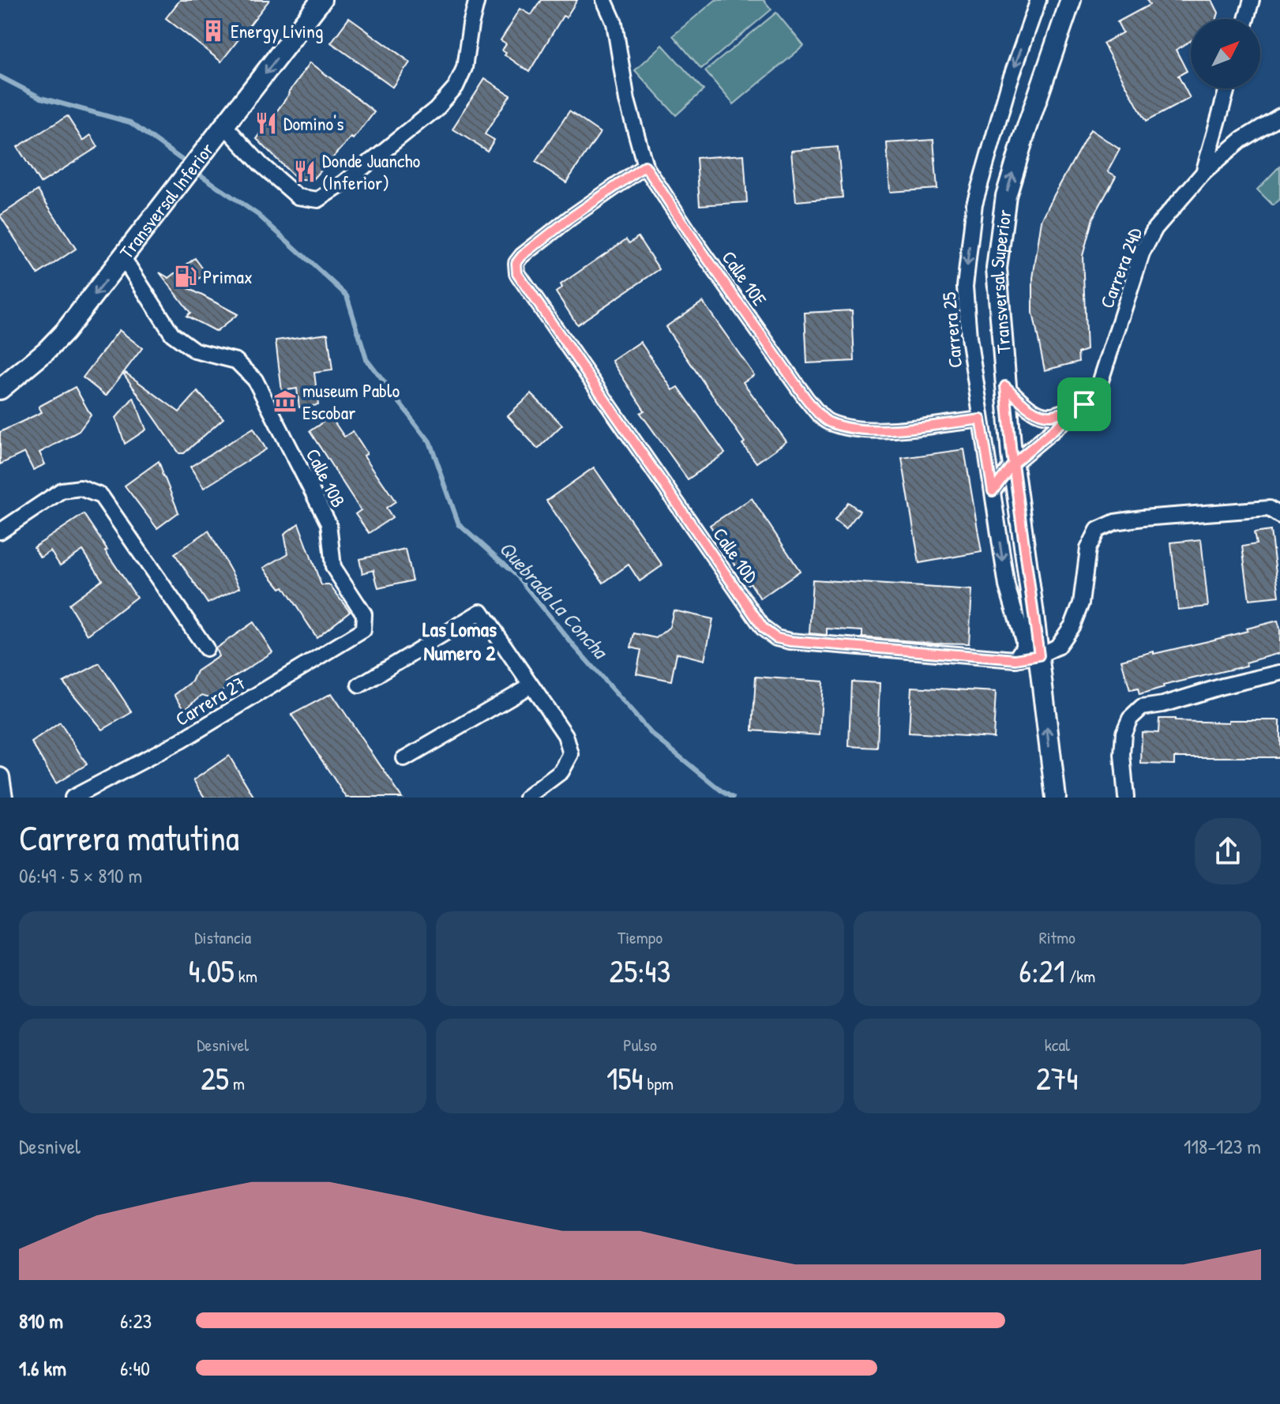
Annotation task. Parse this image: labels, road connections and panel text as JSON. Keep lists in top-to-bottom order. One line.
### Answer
{"streets":{"main road":["Transversal Inferior","Transversal Superior"],"street":["Carrera 24D","Calle 10E","Carrera 25","Calle 10B","Calle 10D","Carrera 27"]},"crossings":[["Transversal Inferior","Calle 10B"],["Carrera 24D","Transversal Superior"],["Carrera 24D","Carrera 25"],["Calle 10E","Carrera 25"],["Calle 10E","Calle 10D"],["Transversal Superior","Calle 10D"],["Carrera 25","Calle 10D"],["Calle 10B","Carrera 27"]],"one_way":["Transversal Inferior","Transversal Superior","Carrera 25"],"districts":["Las Lomas Numero 2"],"water":["Quebrada La Concha"],"places":{"building":["Energy Living"],"restaurant":["Domino's","Donde Juancho (Inferior)"],"fuel station":["Primax"],"museum":["museum Pablo Escobar"]},"north":"top right","page":{"heading":["Carrera matutina","06:49 · 5 × 810 m"],"stats":[["Distancia","4.05 km"],["Tiempo","25:43"],["Ritmo","6:21 /km"],["Desnivel","25 m"],["Pulso","154 bpm"],["kcal","274"]],"chart":["Desnivel","118–123 m"],"list":[{"name":"810 m","note":"6:23"},{"name":"1.6 km","note":"6:40"}]}}
